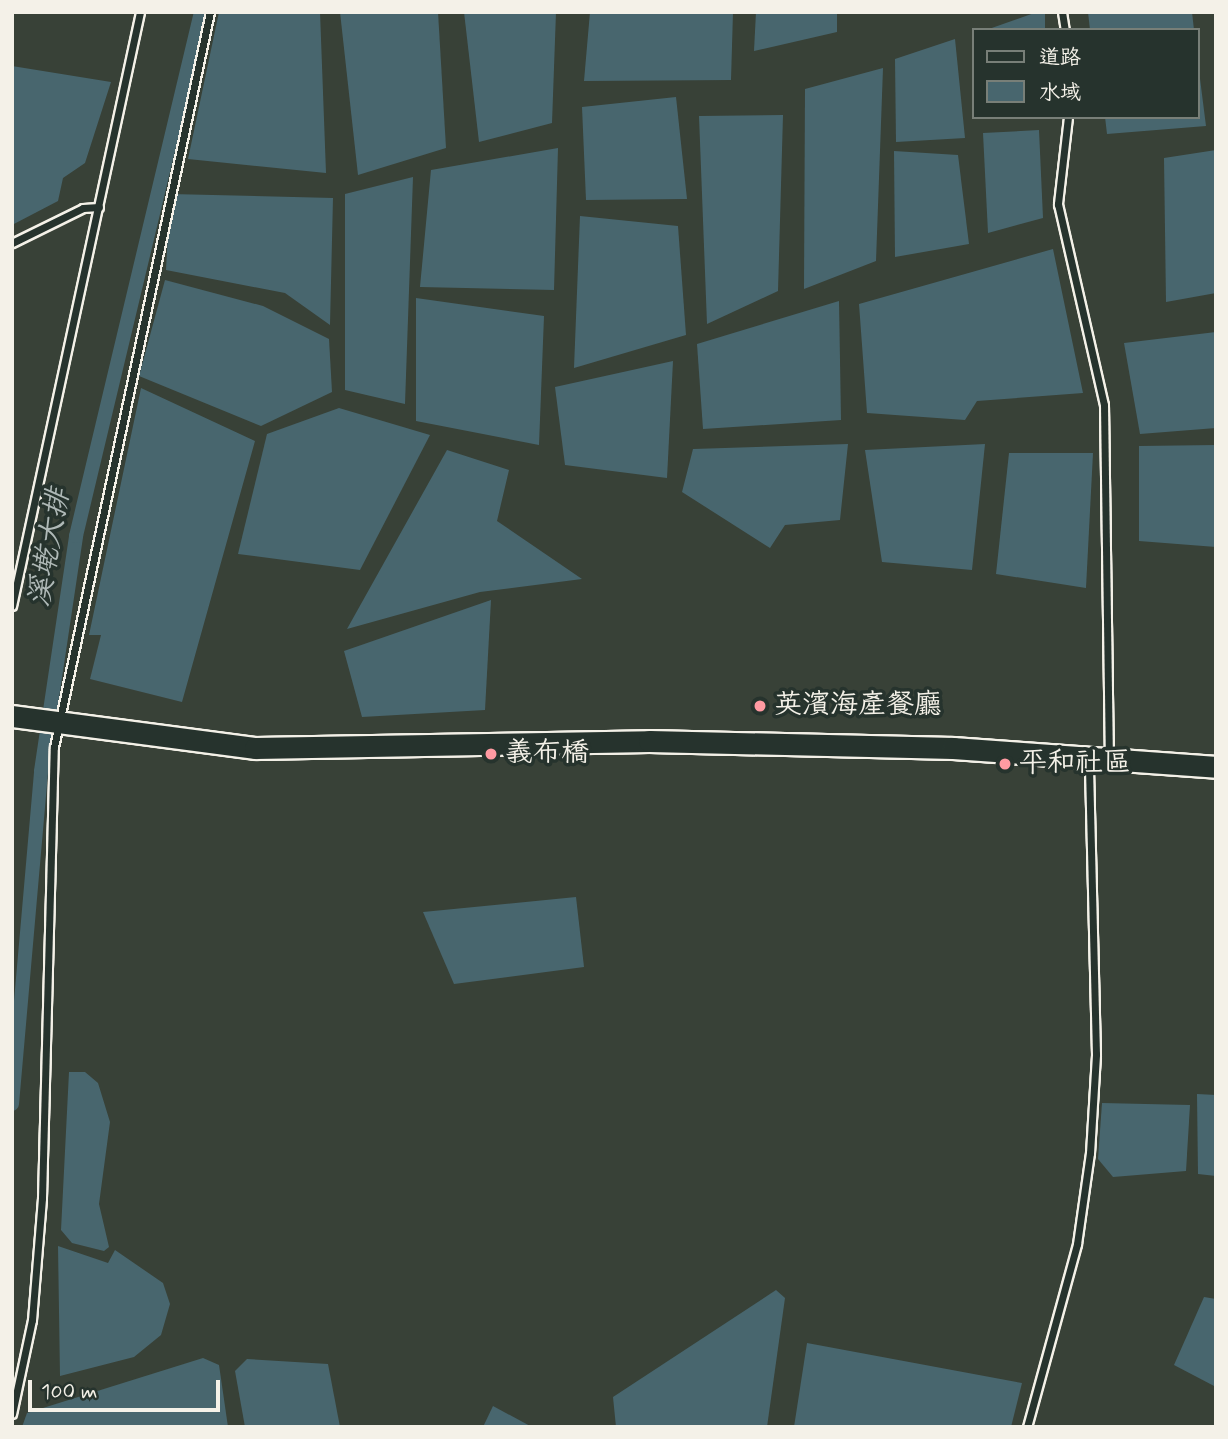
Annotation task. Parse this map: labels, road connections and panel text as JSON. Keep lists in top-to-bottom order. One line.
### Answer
{"water":["溪墘大排"],"places":["英濱海產餐廳","義布橋","平和社區"],"legend":["道路","水域"],"scale_bar":"100 m"}
